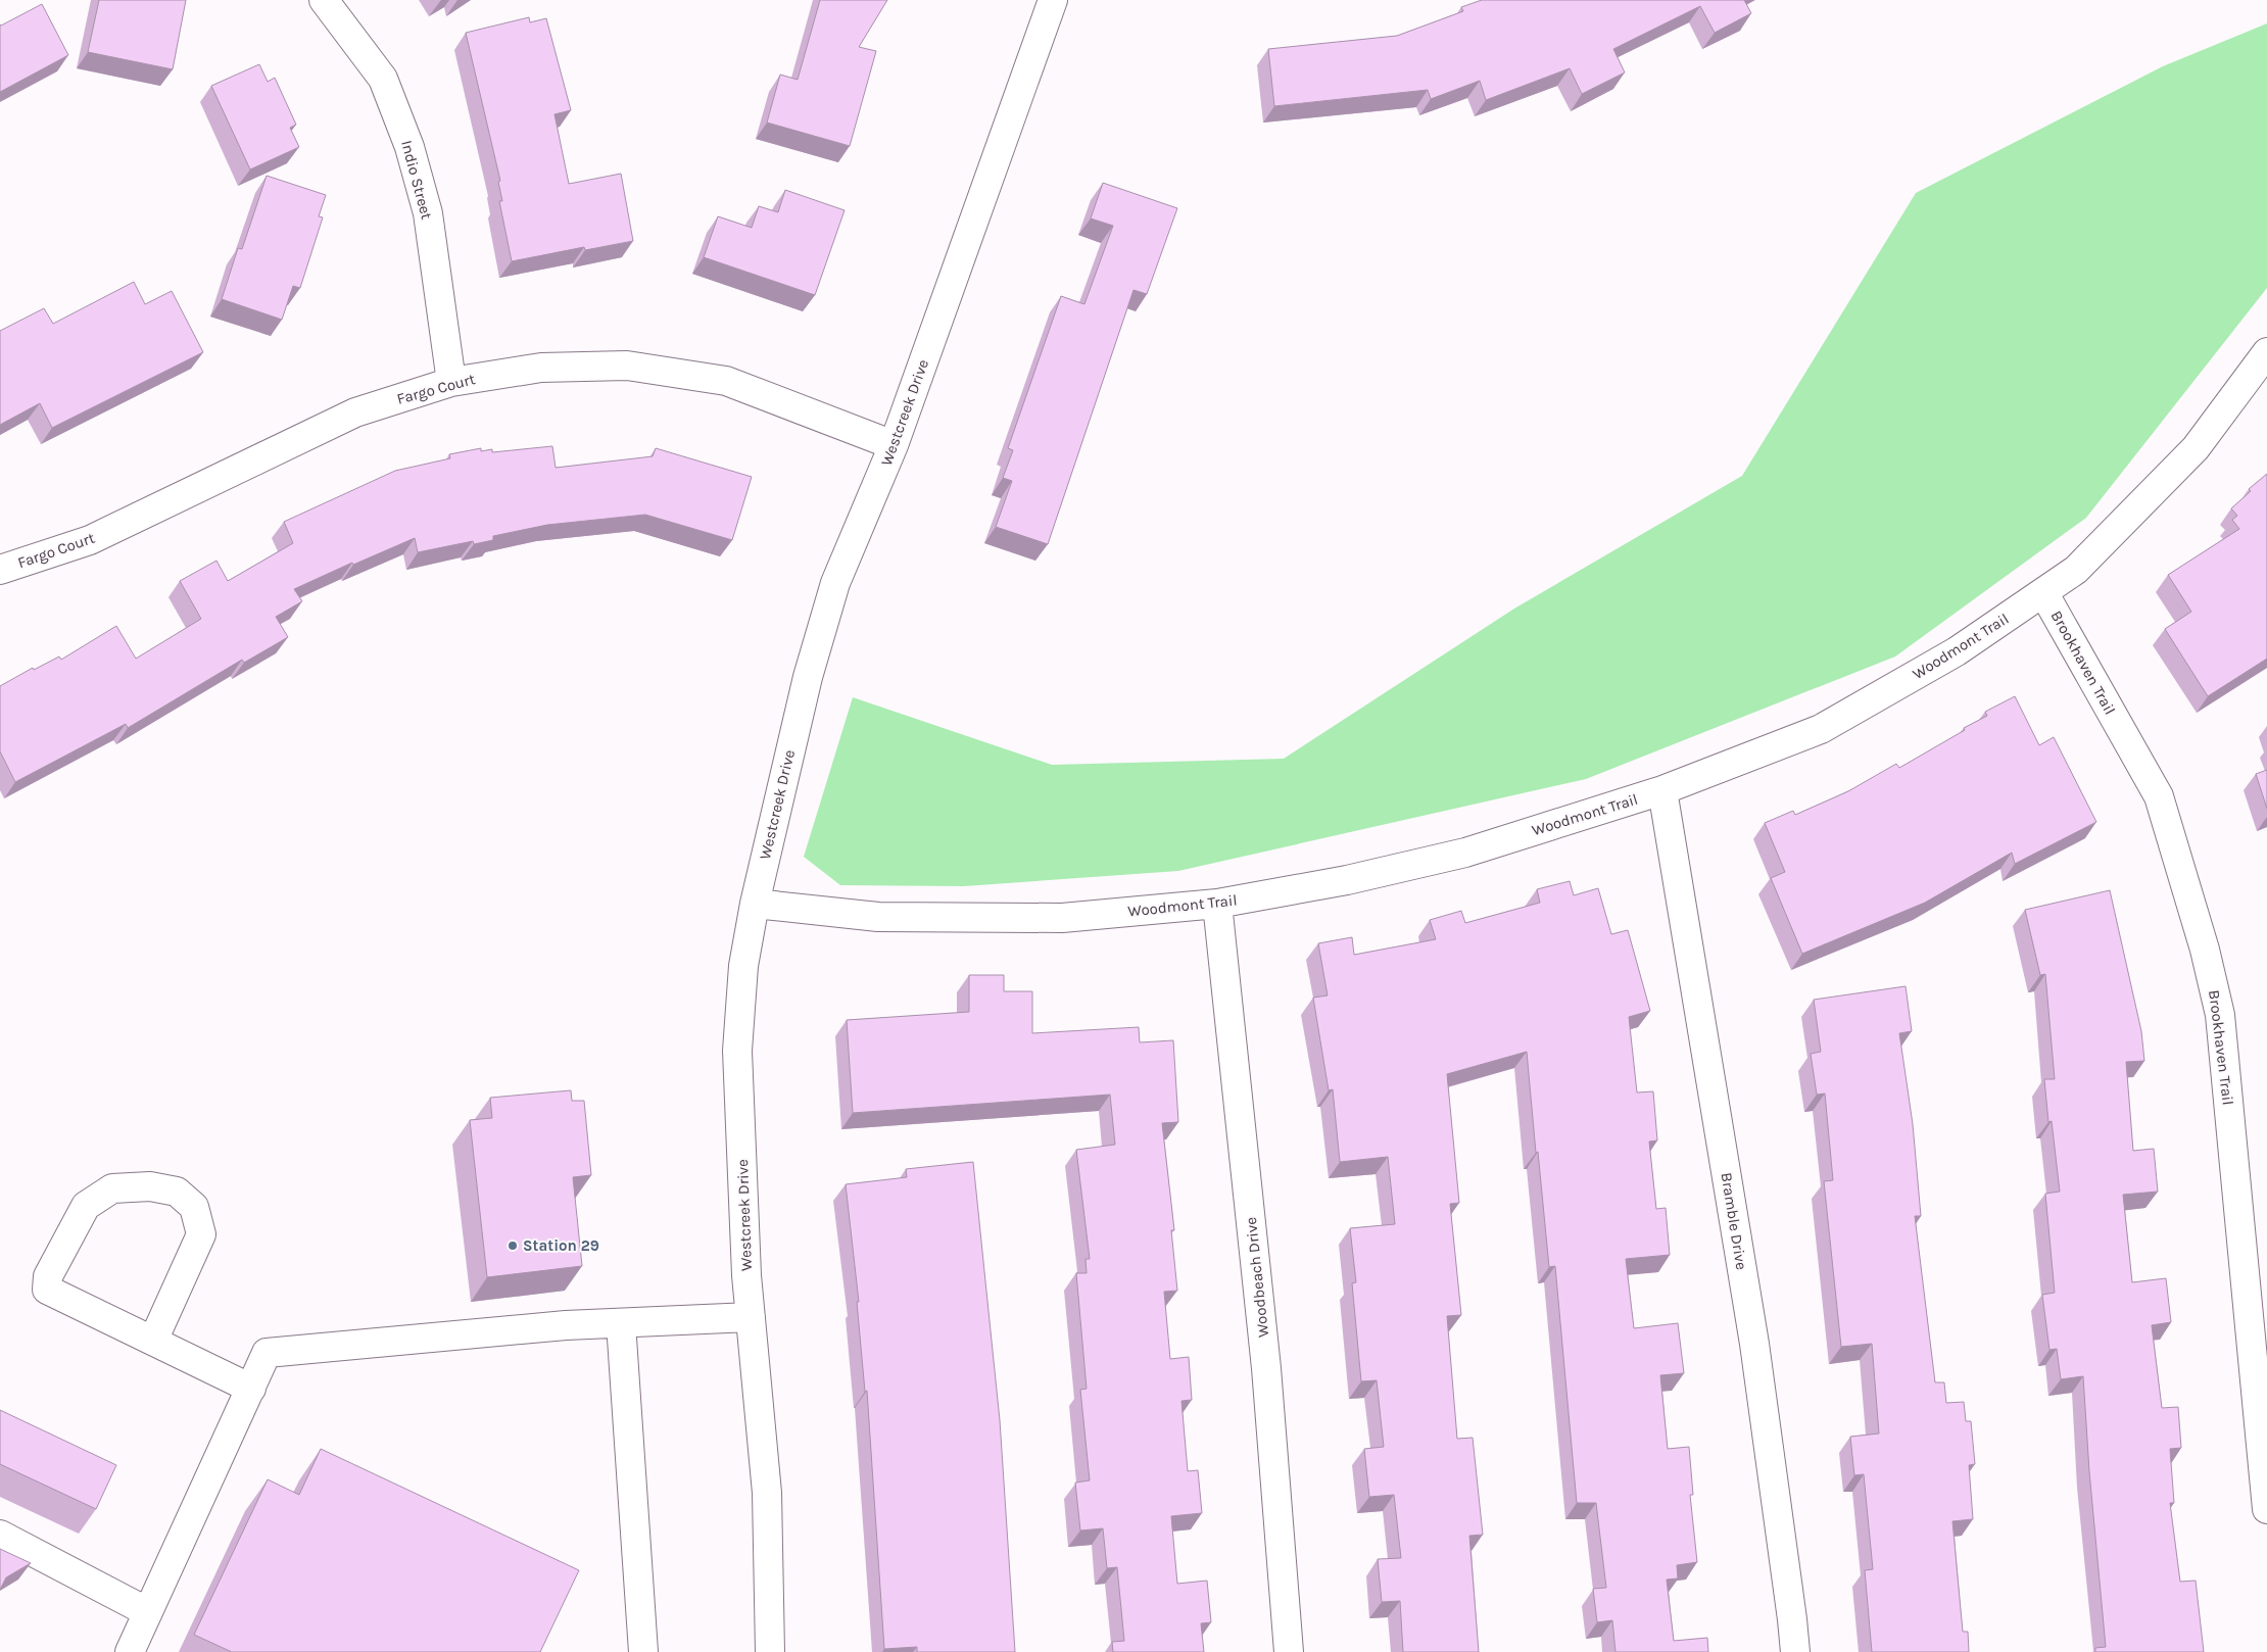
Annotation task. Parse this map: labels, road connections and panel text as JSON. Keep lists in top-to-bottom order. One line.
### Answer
{"streets":{"street":["Indio Street","Fargo Court","Westcreek Drive","Woodmont Trail","Brookhaven Trail","Bramble Drive","Woodbeach Drive"]},"crossings":[["Indio Street","Fargo Court"],["Fargo Court","Westcreek Drive"],["Westcreek Drive","Woodmont Trail"],["Woodmont Trail","Brookhaven Trail"],["Woodmont Trail","Bramble Drive"],["Woodmont Trail","Woodbeach Drive"]],"places":["Station 29"]}
